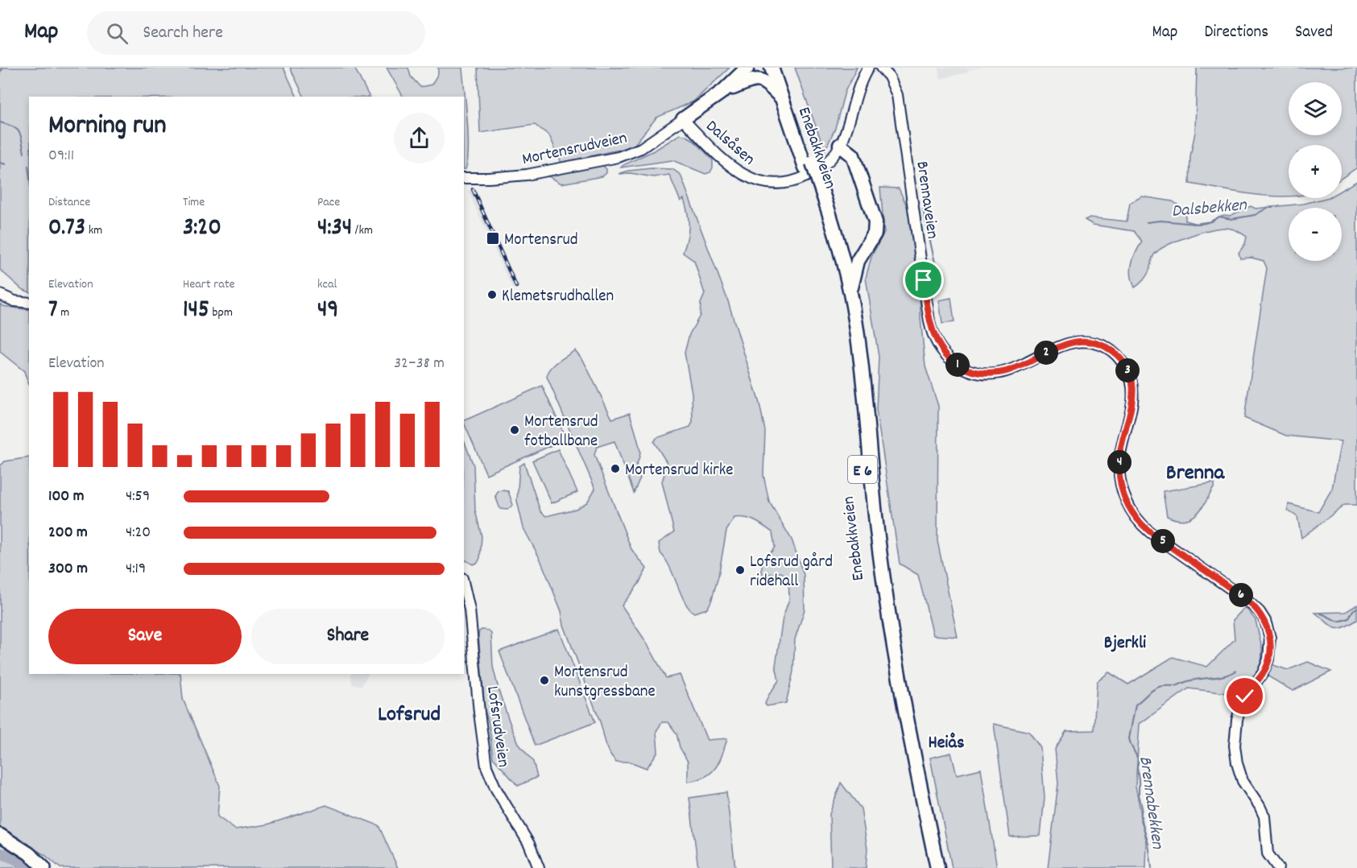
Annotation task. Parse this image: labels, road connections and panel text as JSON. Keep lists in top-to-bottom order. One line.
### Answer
{"streets":{"highway":["Enebakkveien","E 6"],"street":["Dalsåsen","Mortensrudveien","Brennaveien","Lofsrudveien"]},"crossings":[["Dalsåsen","Mortensrudveien"]],"districts":["Brenna","Bjerkli","Lofsrud","Heiås"],"water":["Dalsbekken","Brennabekken"],"places":{"transit":["Mortensrud"],"other":["Klemetsrudhallen","Mortensrud fotballbane","Mortensrud kirke","Lofsrud gård ridehall","Mortensrud kunstgressbane"]},"page":{"header":"Map","search":"Search here","nav":["Map","Directions","Saved"],"map_buttons":["+","−"],"heading":["Morning run","09:11"],"stats":[["Distance","0.73 km"],["Time","3:20"],["Pace","4:34 /km"],["Elevation","7 m"],["Heart rate","145 bpm"],["kcal","49"]],"pins":["2","1","3","4","5","6"],"chart":["Elevation","32–38 m"],"list":[{"name":"100 m","note":"4:59"},{"name":"200 m","note":"4:20"},{"name":"300 m","note":"4:19"}],"buttons":["Save","Share"]}}
